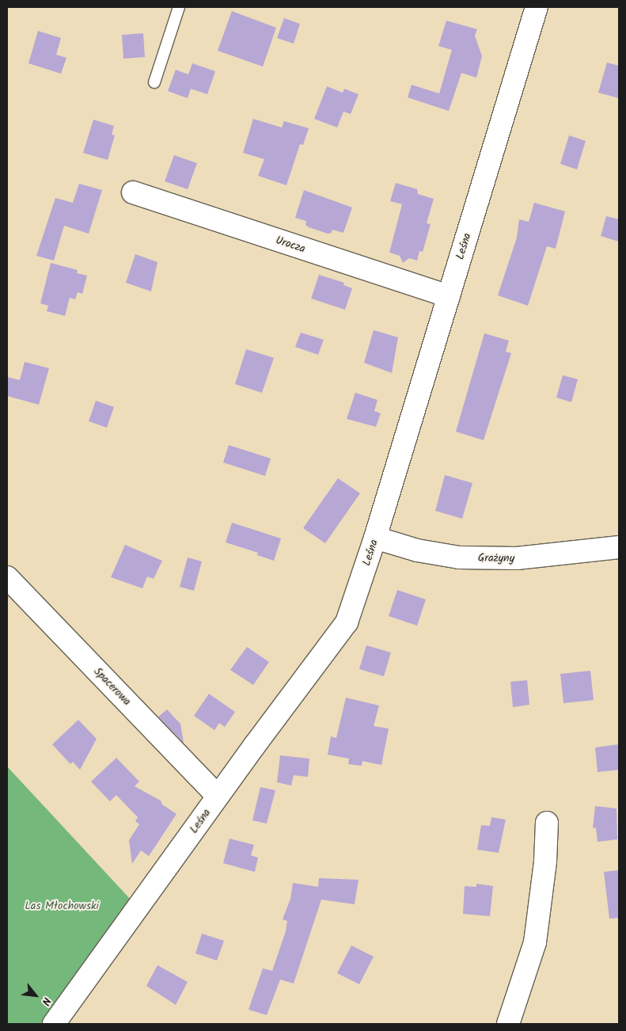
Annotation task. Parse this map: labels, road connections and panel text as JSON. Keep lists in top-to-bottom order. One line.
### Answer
{"streets":{"street":["Urocza","Leśna","Grażyny","Spacerowa"]},"crossings":[["Urocza","Leśna"],["Leśna","Grażyny"],["Leśna","Spacerowa"]],"parks":["Las Młochowski"],"north":"bottom right"}
